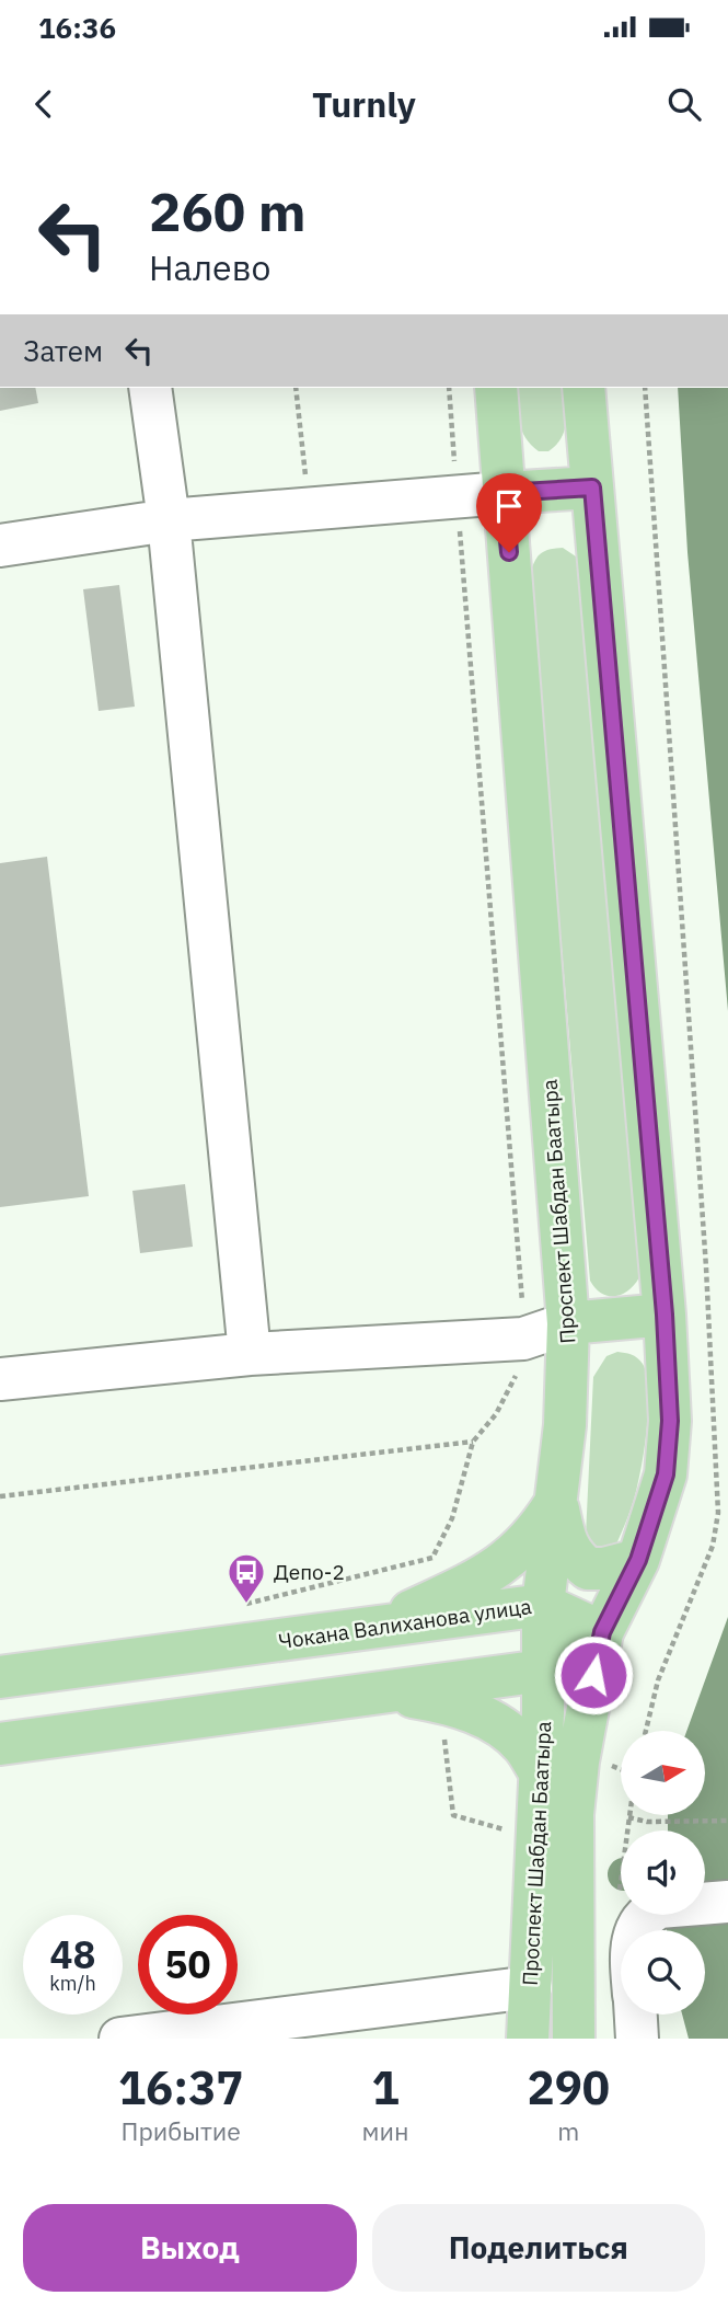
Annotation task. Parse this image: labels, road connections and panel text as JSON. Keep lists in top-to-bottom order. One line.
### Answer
{"streets":{"main road":["Проспект Шабдан Баатыра","Чокана Валиханова улица"]},"crossings":[["Проспект Шабдан Баатыра","Чокана Валиханова улица"]],"places":{"bus stop":["Депо-2"]},"north":"right","page":{"status":"16:36","header":"Turnly","turn":["260 m","Налево"],"then":"Затем","speed":"48 km/h","limit":"50","eta":["16:37","Прибытие","1","мин","290","m"],"buttons":["Выход","Поделиться"]}}
